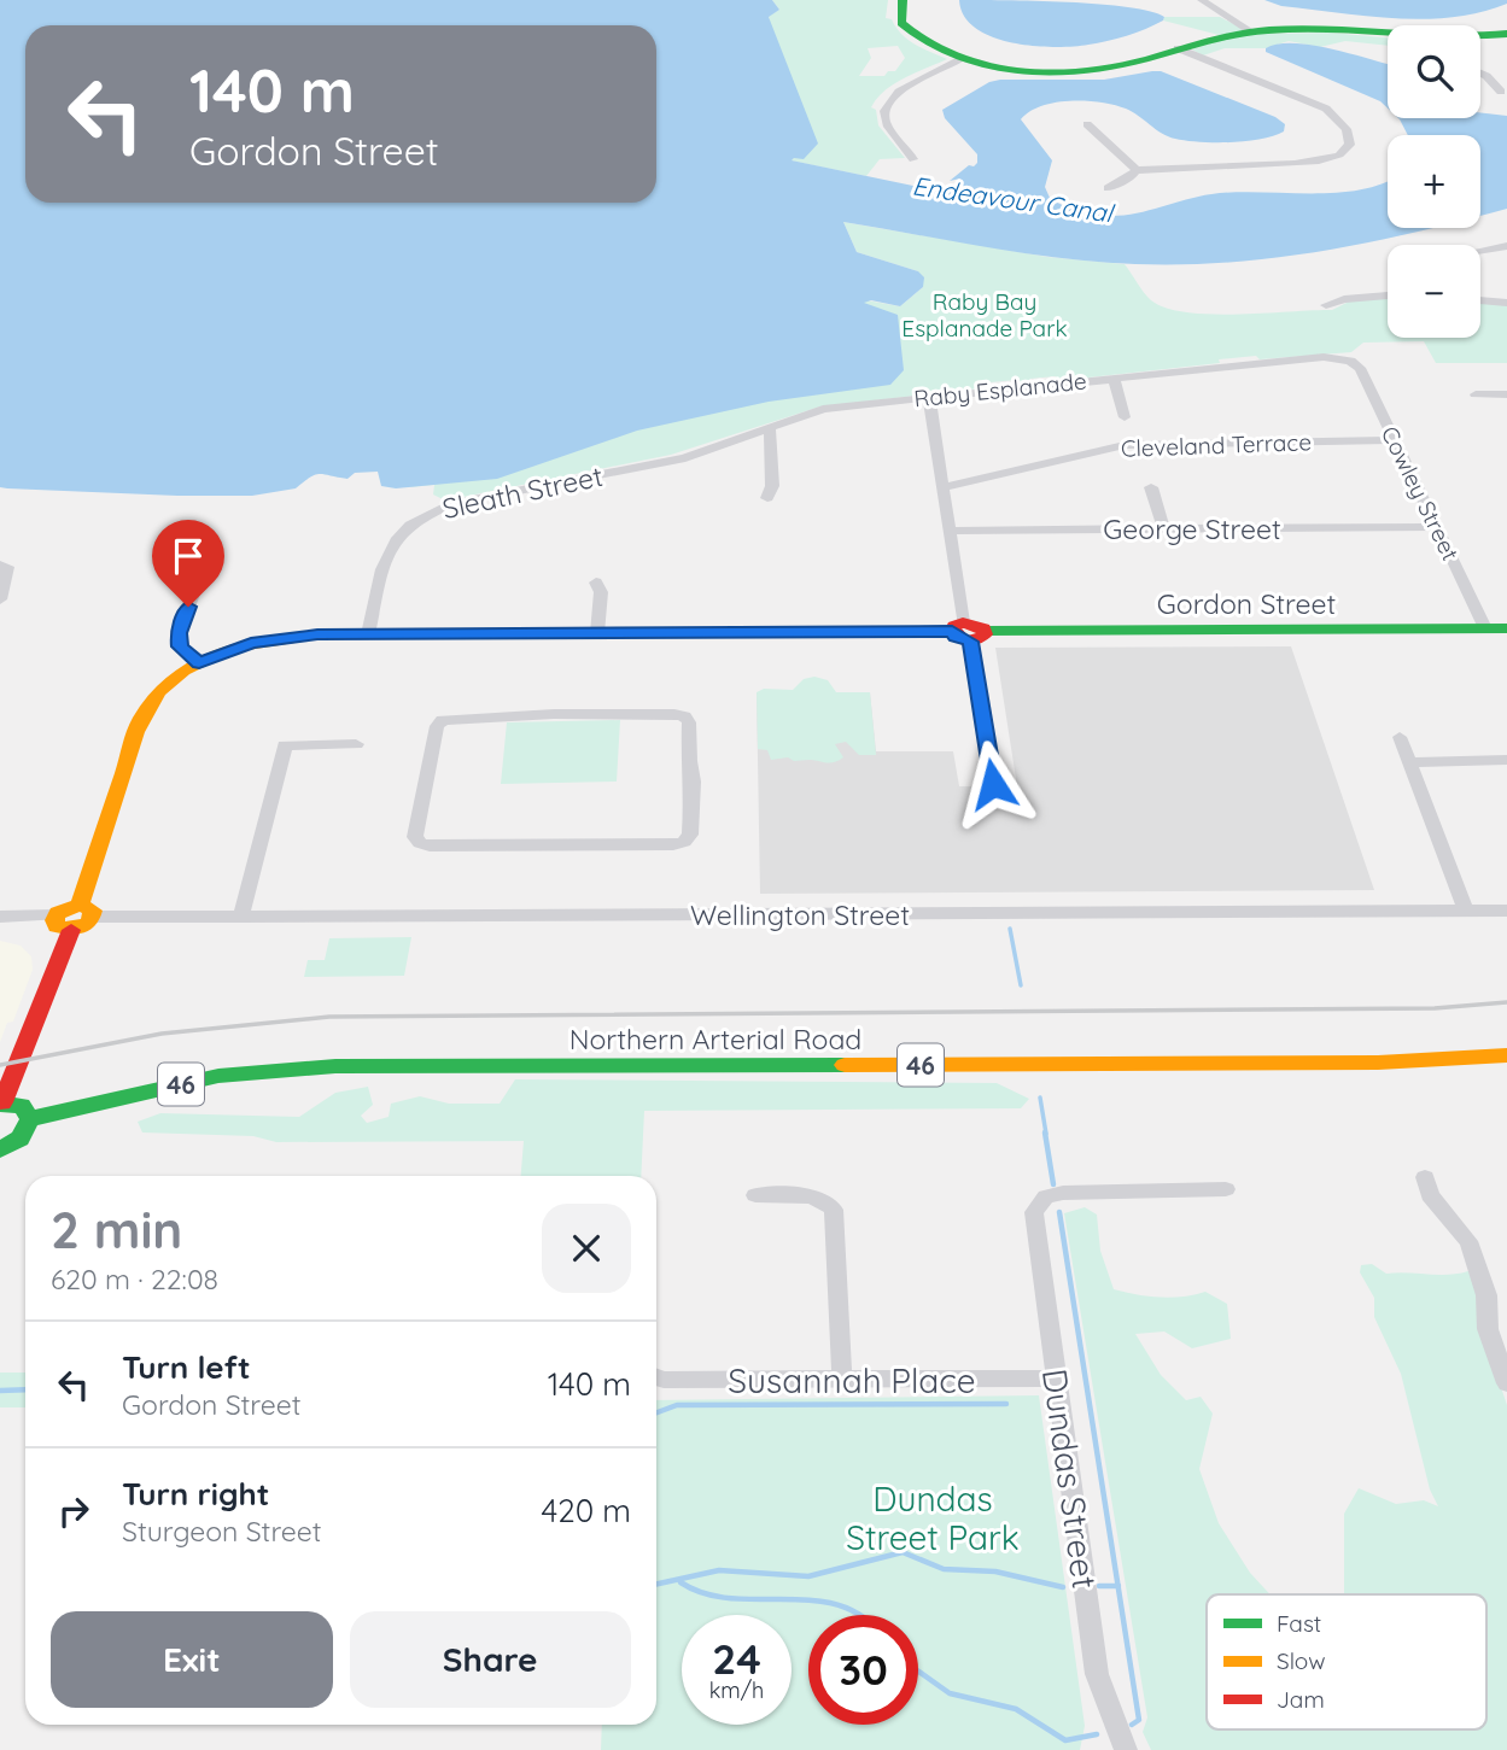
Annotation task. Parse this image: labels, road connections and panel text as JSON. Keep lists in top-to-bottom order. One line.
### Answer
{"streets":{"street":["Raby Esplanade","Cleveland Terrace","Sleath Street","Cowley Street","George Street","Gordon Street","Wellington Street","Northern Arterial Road","46","Susannah Place","Dundas Street"]},"crossings":[["Raby Esplanade","Sleath Street"],["Raby Esplanade","Cowley Street"],["Cleveland Terrace","Cowley Street"],["Sleath Street","Gordon Street"],["Cowley Street","George Street"],["Cowley Street","Gordon Street"],["Gordon Street","Wellington Street"],["Susannah Place","Dundas Street"]],"water":["Endeavour Canal"],"parks":["Raby Bay Esplanade Park","Dundas Street Park"],"legend":["Fast","Slow","Jam"],"page":{"map_buttons":["+","−"],"turn":["140 m","Gordon Street"],"heading":["2 min","620 m · 22:08"],"list":[{"name":"Turn left","note":"Gordon Street","value":"140 m"},{"name":"Turn right","note":"Sturgeon Street","value":"420 m"}],"buttons":["Exit","Share"],"speed":"24 km/h","limit":"30"}}
